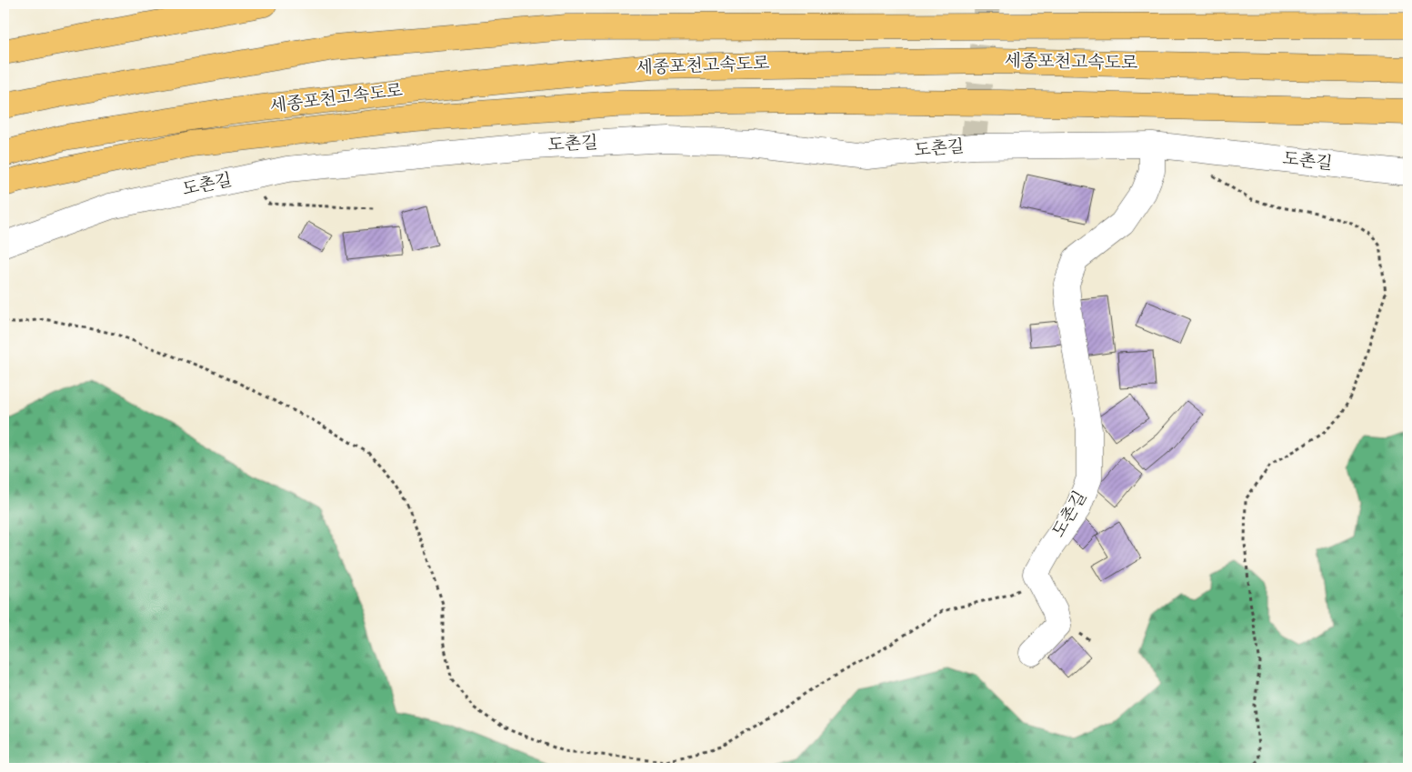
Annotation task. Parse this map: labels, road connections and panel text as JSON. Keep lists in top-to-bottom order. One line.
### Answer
{"streets":{"highway":["세종포천고속도로"],"street":["도촌길"]}}
